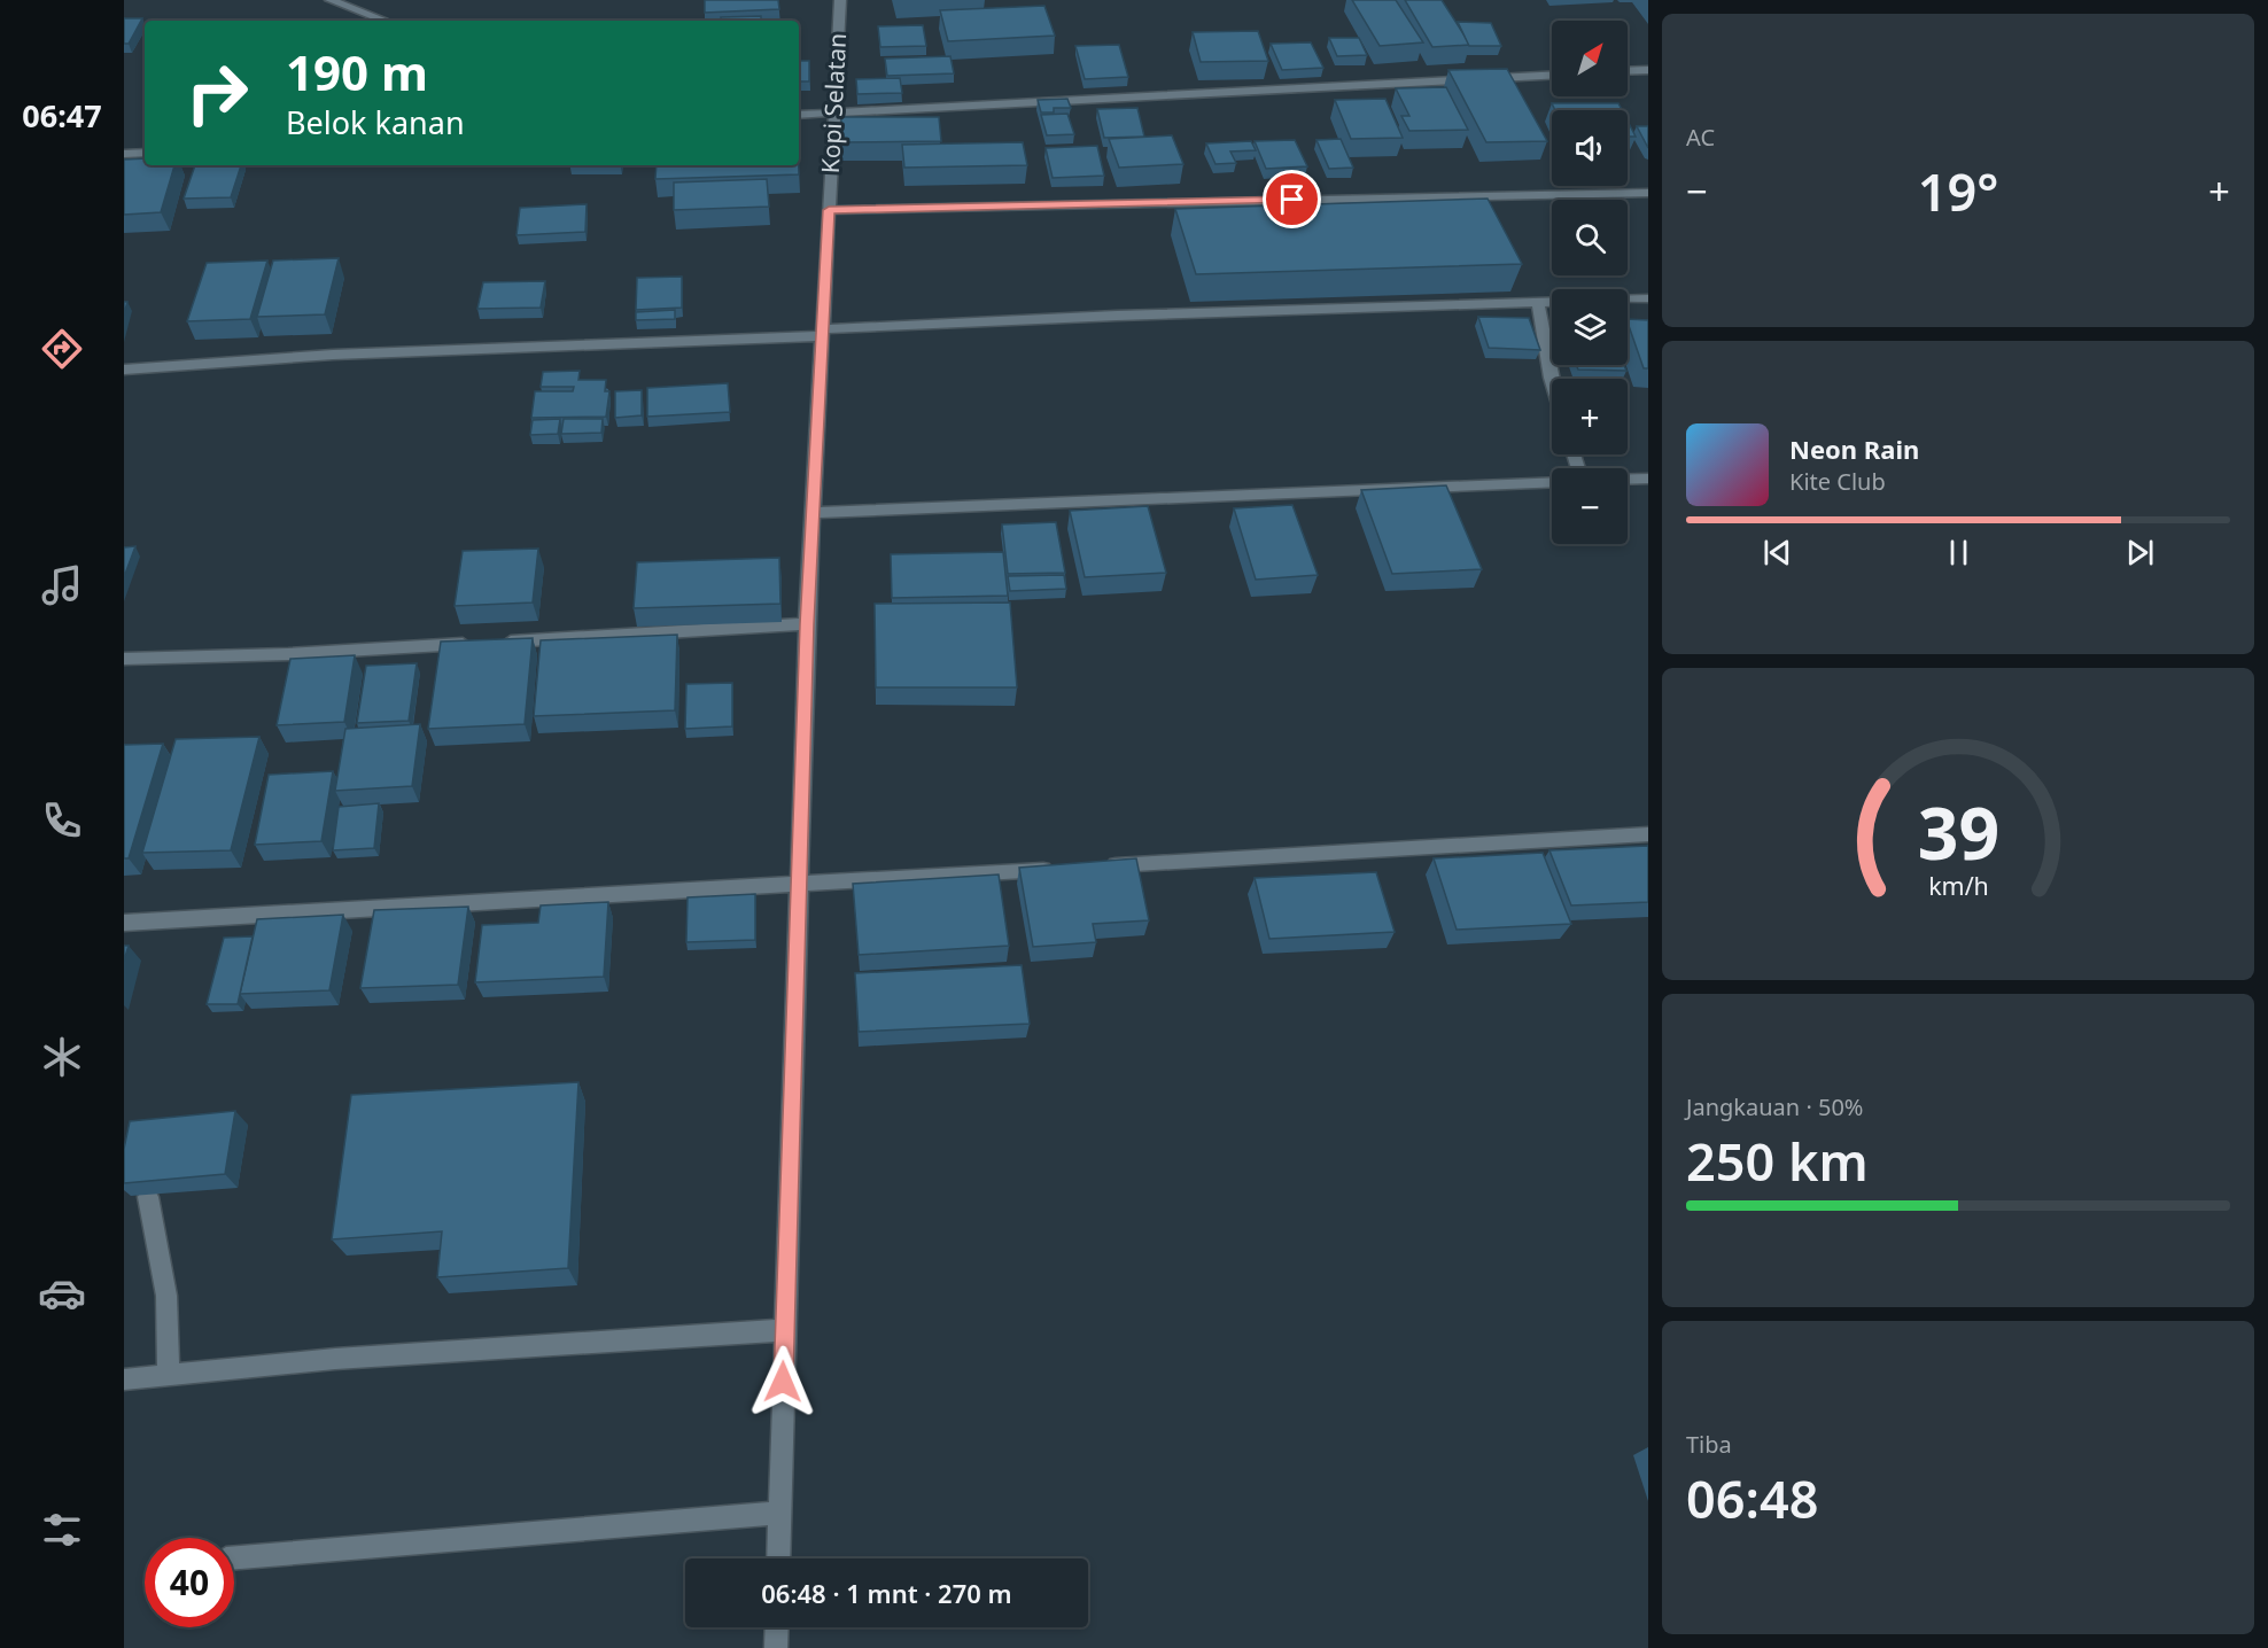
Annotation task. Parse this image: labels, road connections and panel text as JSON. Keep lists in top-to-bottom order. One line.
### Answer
{"streets":{"street":["Kopi Selatan"]},"north":"top right","page":{"tabs":"06:47","tile":["AC",["Jangkauan · 50%","250 km"],["Tiba","06:48"]],"map_buttons":["+","−"],"turn":["190 m","Belok kanan"],"heat":["−","19°","+"],"song":["Neon Rain","Kite Club"],"limit":"40","trip":"06:48 · 1 mnt · 270 m","gauge":["39","km/h"]}}
